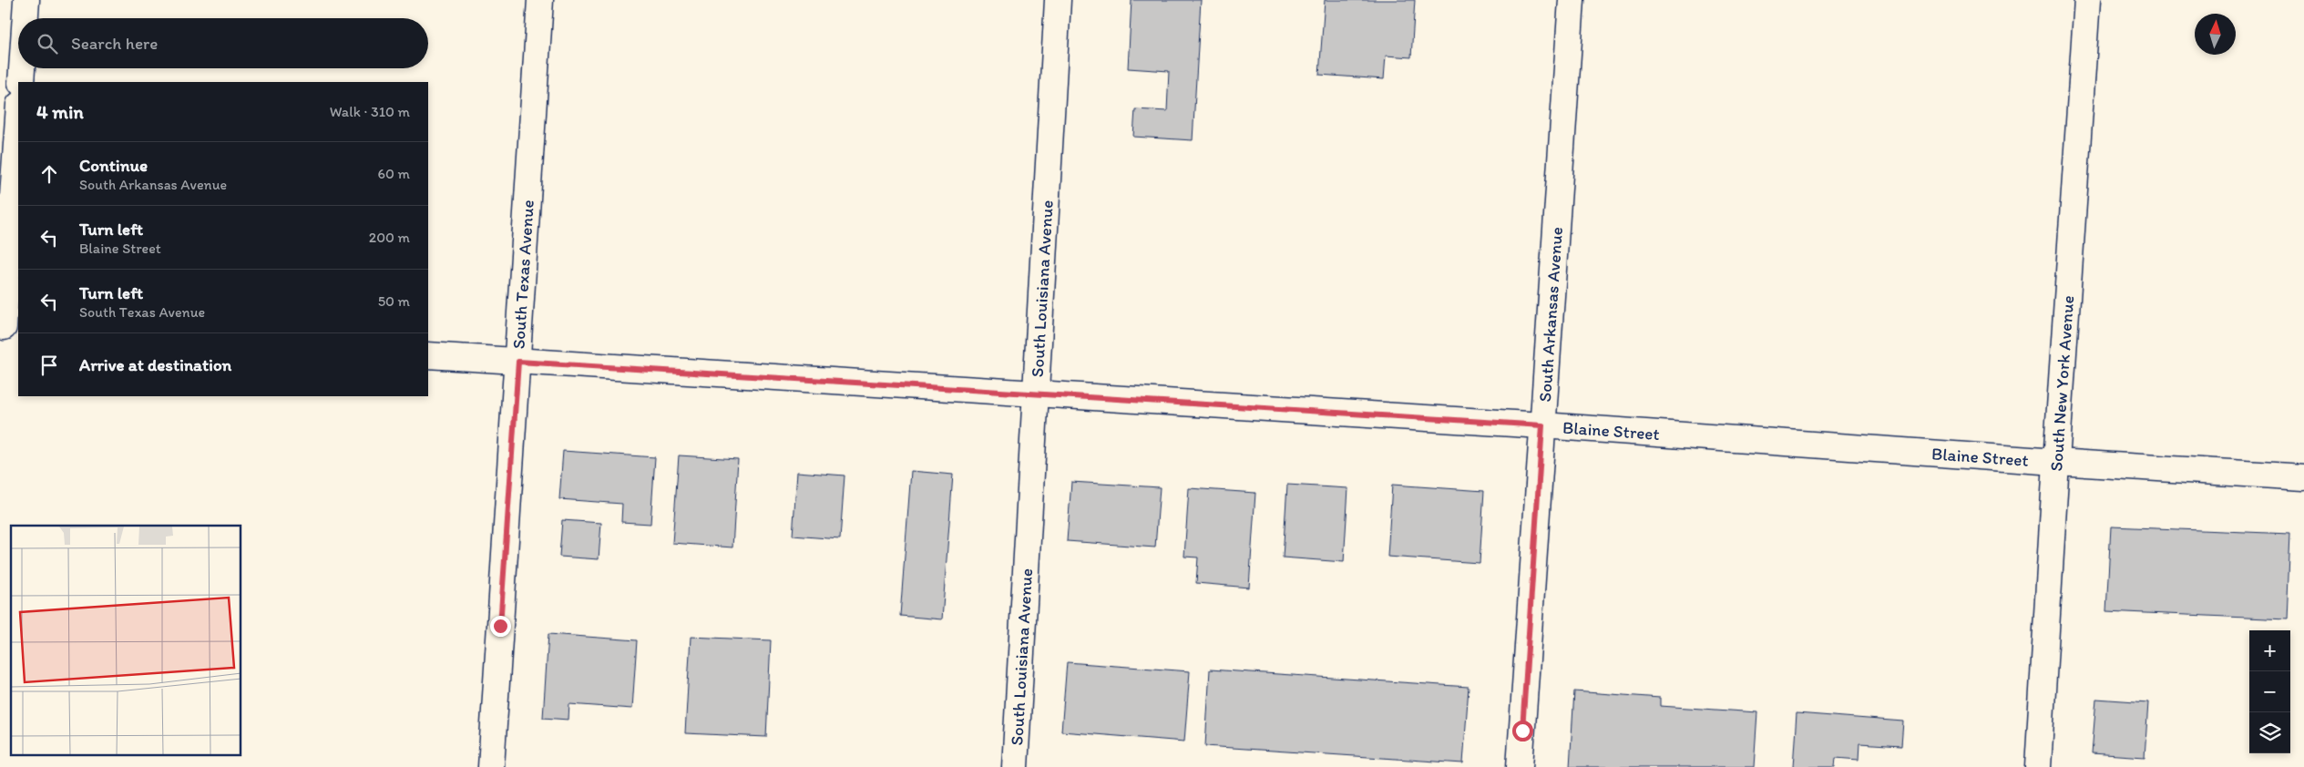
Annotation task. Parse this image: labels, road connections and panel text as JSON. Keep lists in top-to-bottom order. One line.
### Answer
{"streets":{"street":["South Texas Avenue","South Louisiana Avenue","South Arkansas Avenue","South New York Avenue","Blaine Street"]},"crossings":[["South Texas Avenue","Blaine Street"],["South Louisiana Avenue","Blaine Street"],["South Arkansas Avenue","Blaine Street"],["South New York Avenue","Blaine Street"]],"north":"top","page":{"search":"Search here","heading":["4 min","Walk · 310 m"],"list":[["Continue","South Arkansas Avenue","60 m"],["Turn left","Blaine Street","200 m"],["Turn left","South Texas Avenue","50 m"],"Arrive at destination"],"map_buttons":["+","−"]}}
